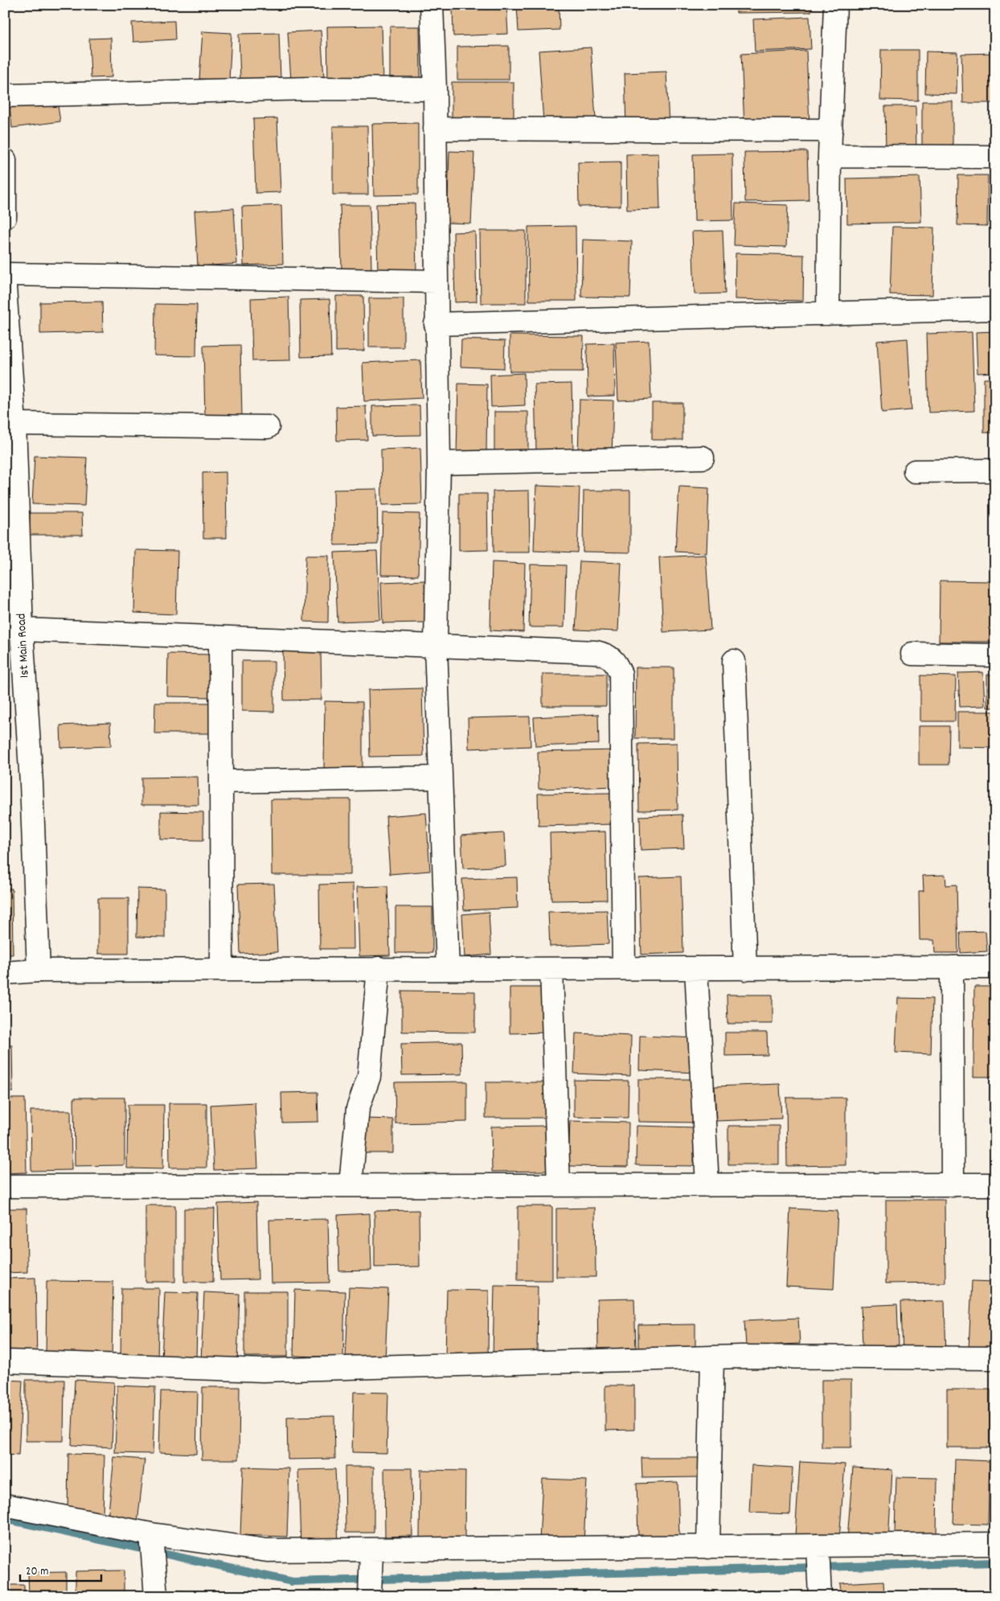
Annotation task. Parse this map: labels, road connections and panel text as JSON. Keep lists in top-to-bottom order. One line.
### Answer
{"streets":{"street":["1st Main Road"]},"scale_bar":"20 m"}
